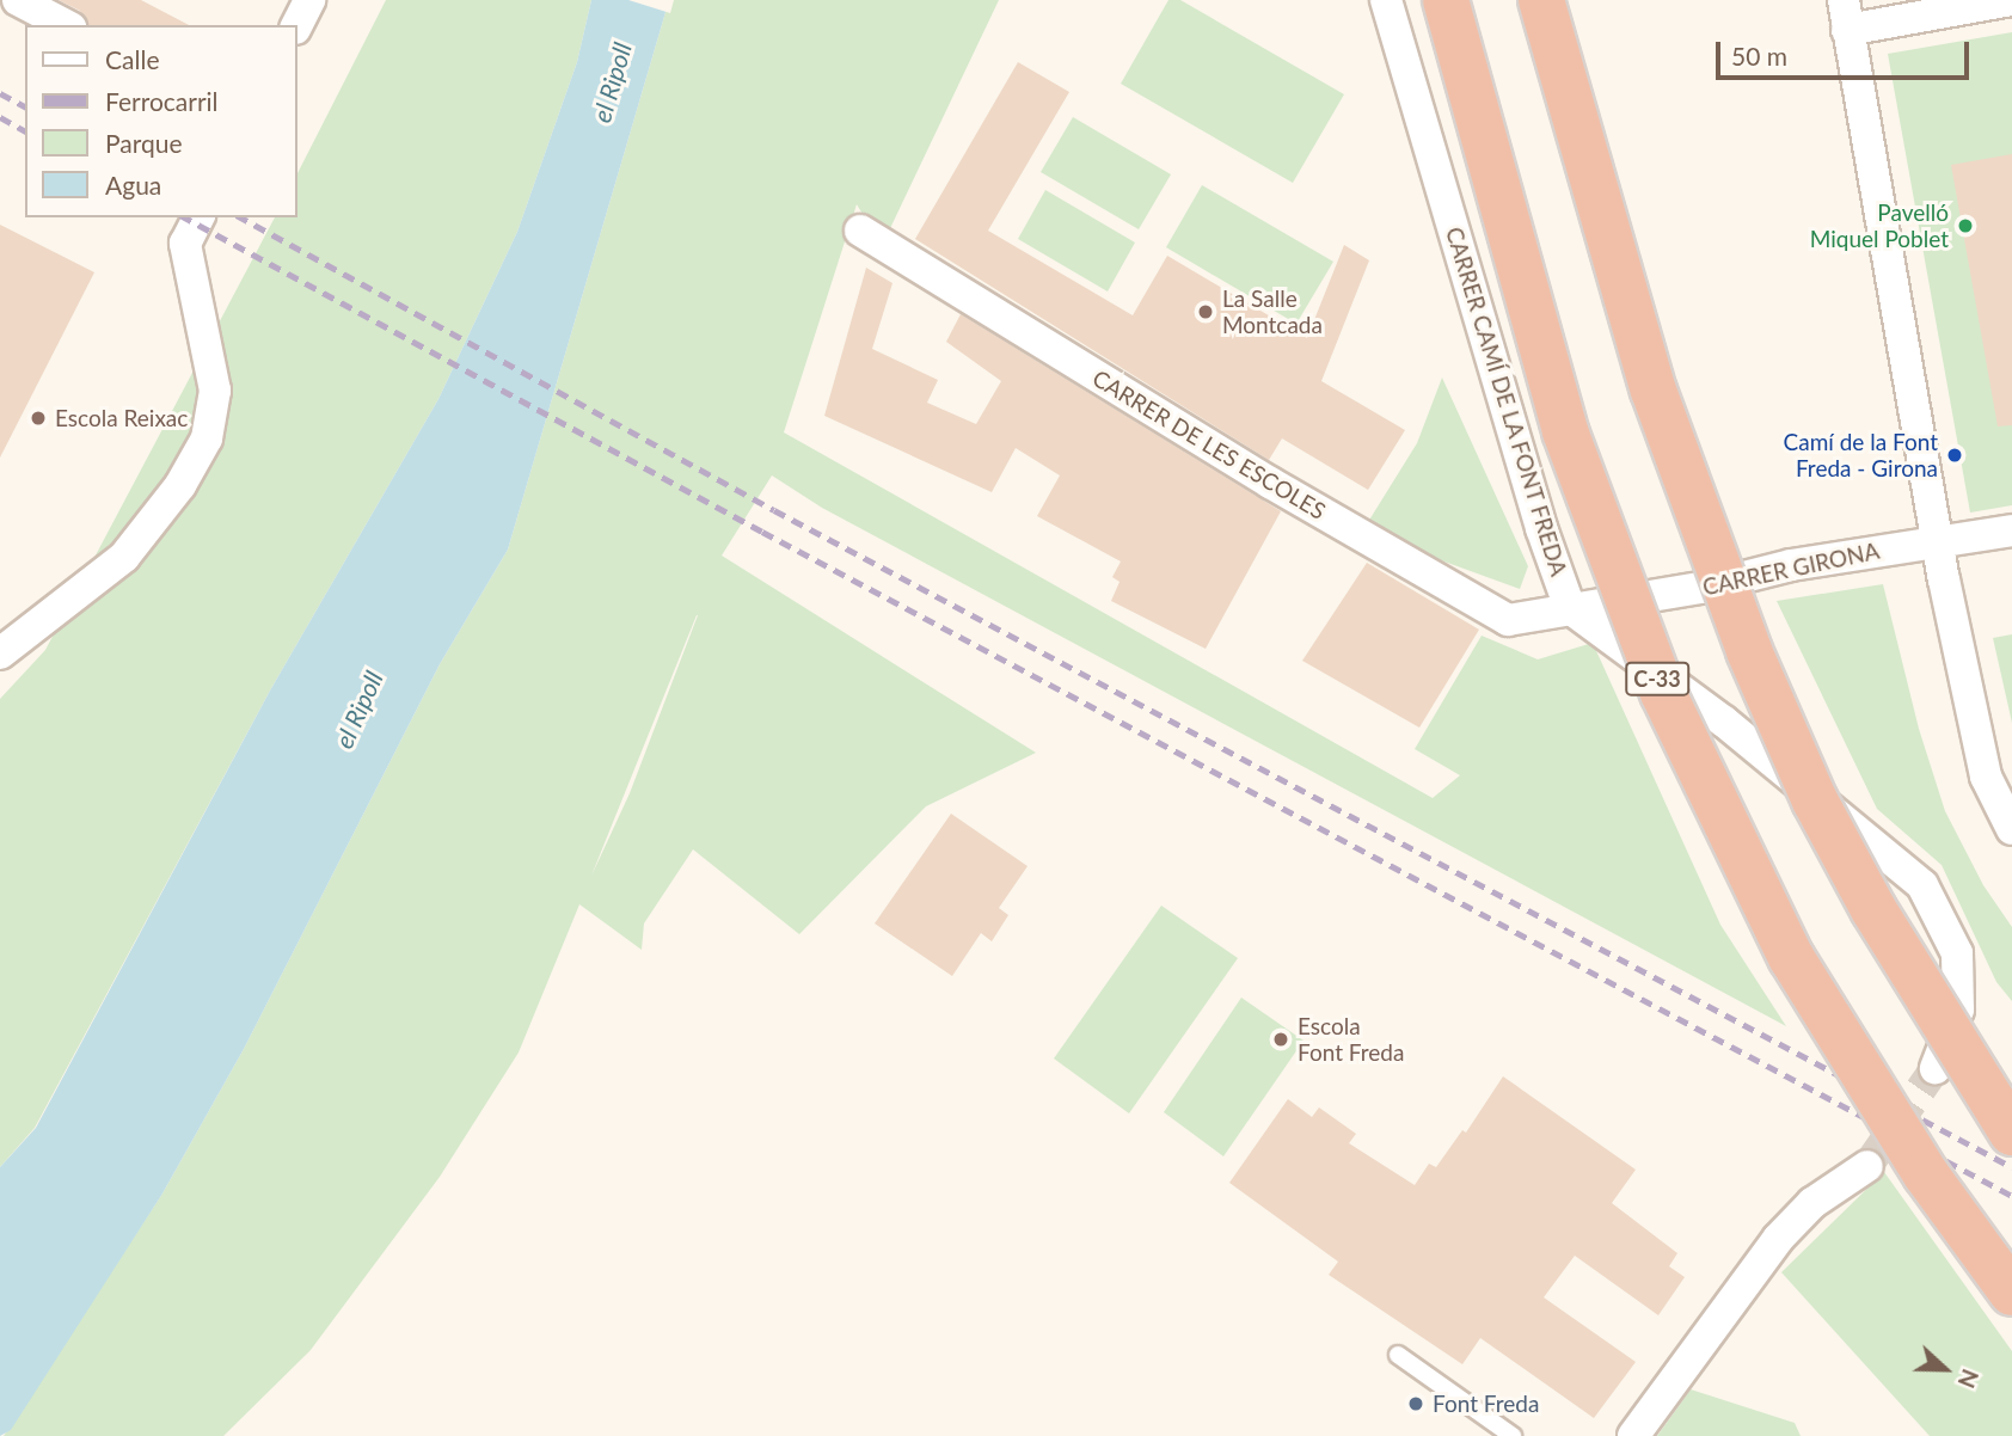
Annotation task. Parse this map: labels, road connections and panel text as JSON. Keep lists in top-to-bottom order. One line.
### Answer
{"streets":{"highway":["C-33"],"street":["CARRER CAMÍ DE LA FONT FREDA","CARRER DE LES ESCOLES","CARRER GIRONA"]},"crossings":[["CARRER CAMÍ DE LA FONT FREDA","CARRER DE LES ESCOLES"],["CARRER CAMÍ DE LA FONT FREDA","CARRER GIRONA"],["CARRER DE LES ESCOLES","CARRER GIRONA"]],"water":["el Ripoll"],"places":["Pavelló Miquel Poblet","La Salle Montcada","Escola Reixac","Camí de la Font Freda - Girona","Escola Font Freda","Font Freda"],"legend":["Calle","Ferrocarril","Parque","Agua"],"scale_bar":"50 m","north":"right"}
